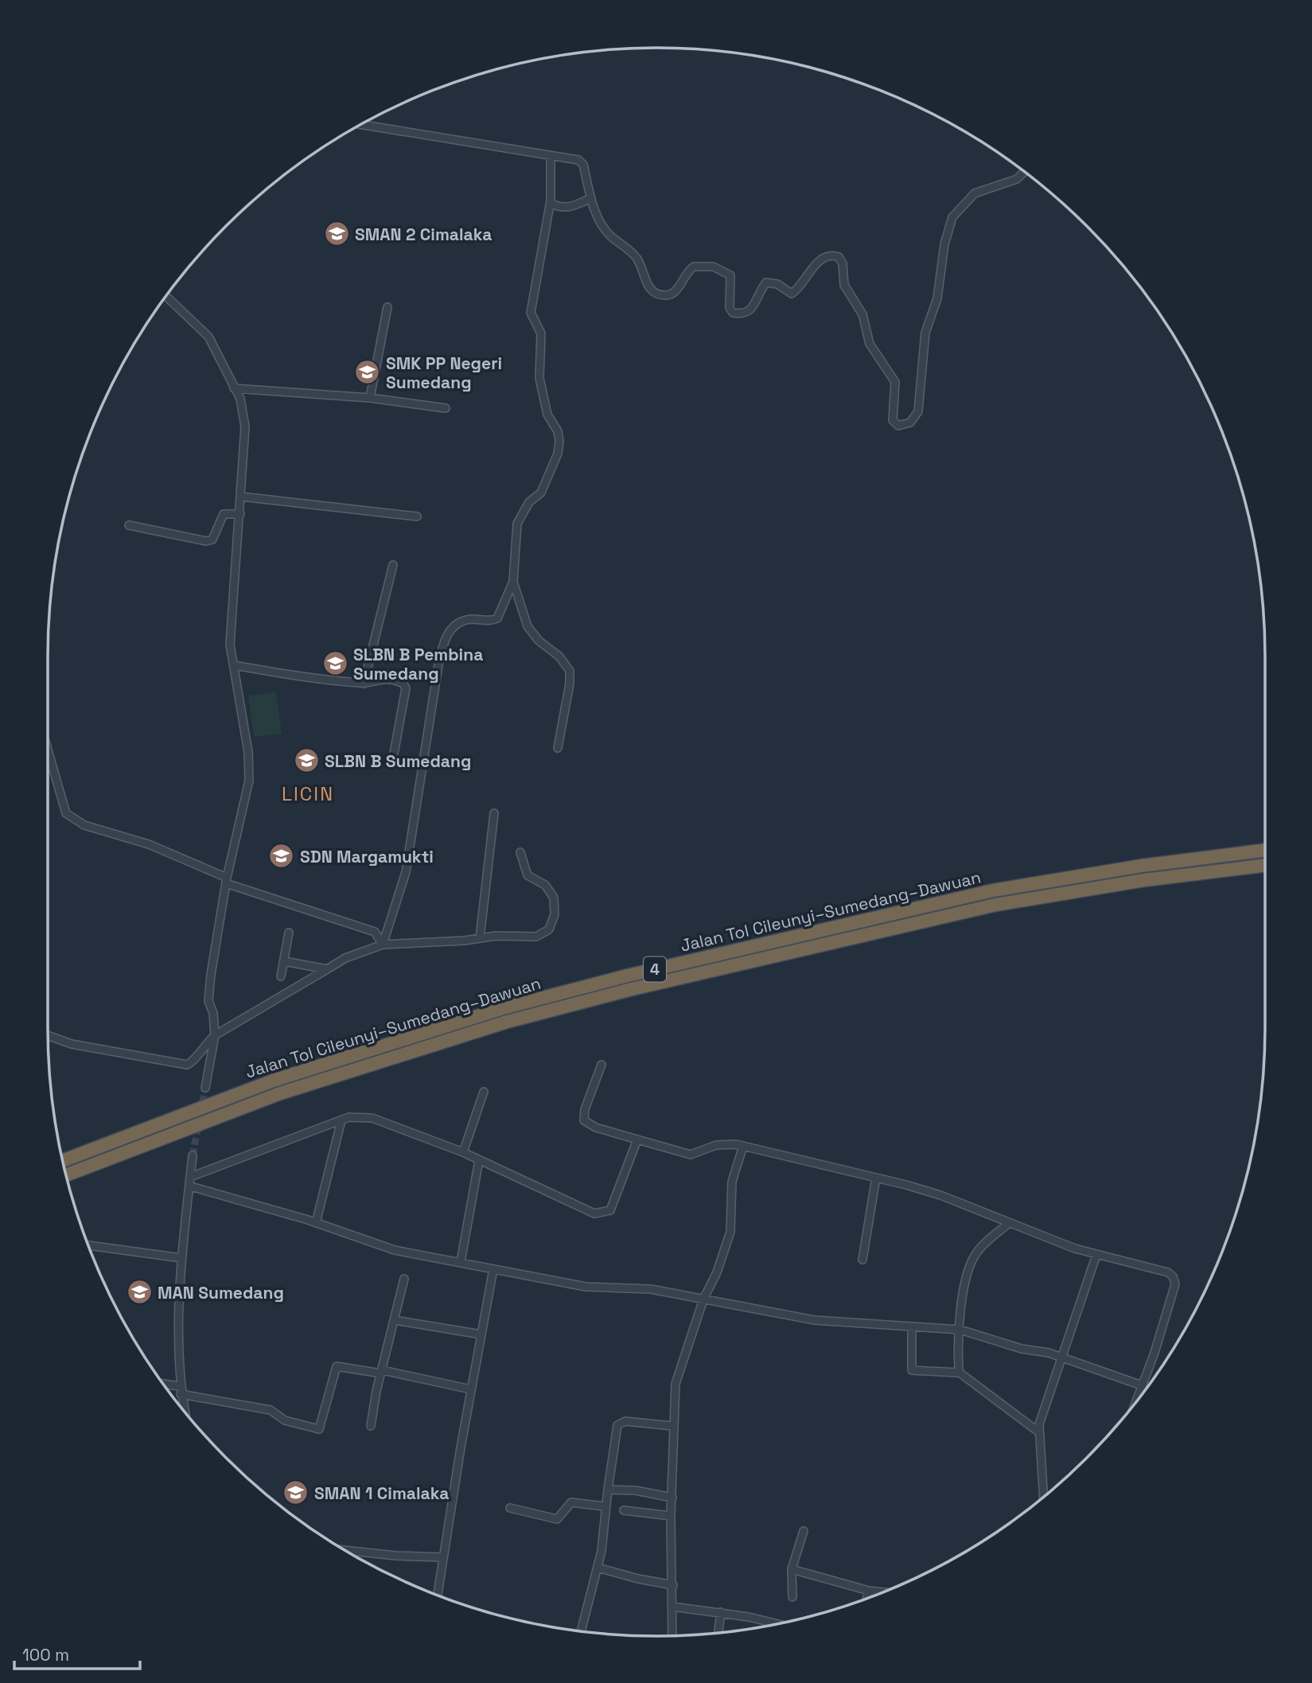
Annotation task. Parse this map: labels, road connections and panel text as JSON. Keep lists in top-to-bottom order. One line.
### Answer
{"streets":{"highway":["Jalan Tol Cileunyi–Sumedang–Dawuan","4"]},"districts":["LICIN"],"places":{"school or university":["SMAN 2 Cimalaka","SMK PP Negeri Sumedang","SLBN B Pembina Sumedang","SLBN B Sumedang","SDN Margamukti","MAN Sumedang","SMAN 1 Cimalaka"]},"scale_bar":"100 m"}
